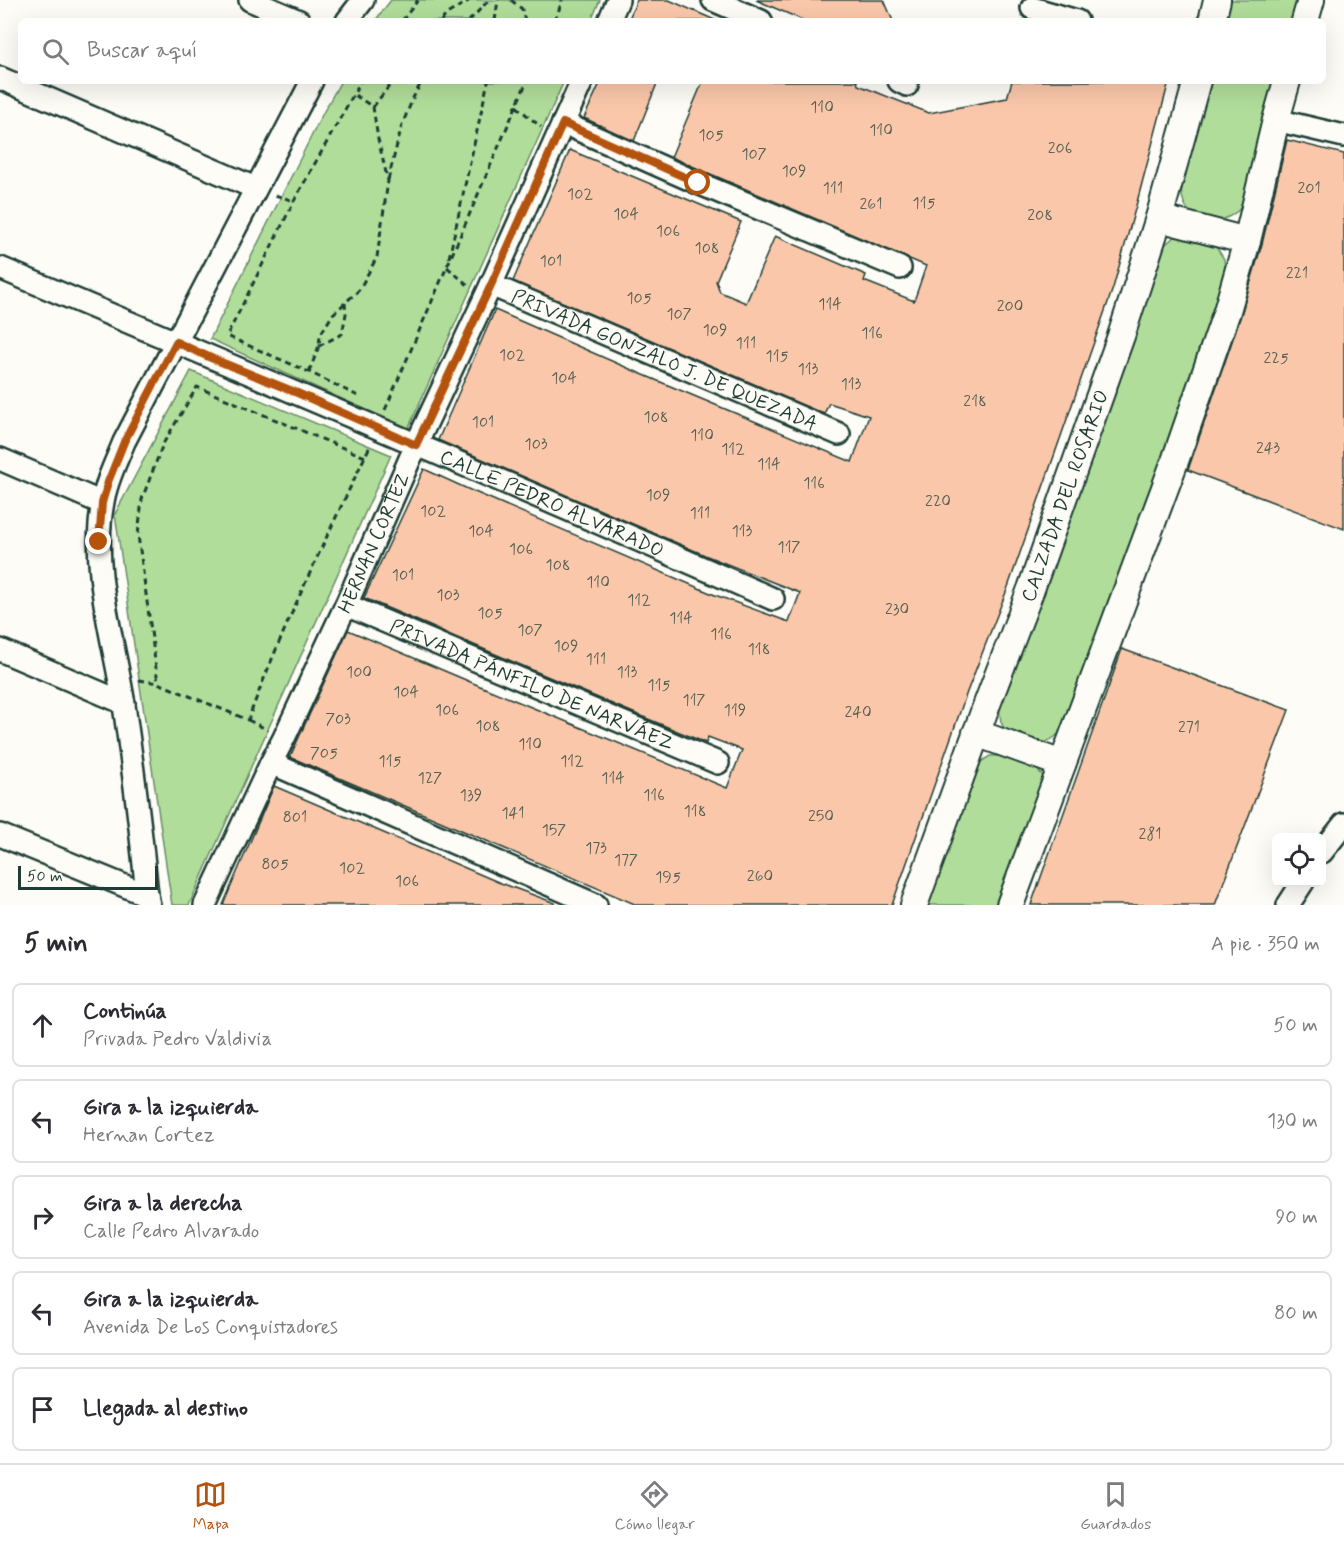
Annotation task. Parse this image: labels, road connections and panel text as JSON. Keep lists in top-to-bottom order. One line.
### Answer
{"streets":{"street":["PRIVADA GONZALO J. DE QUEZADA","CALZADA DEL ROSARIO","CALLE PEDRO ALVARADO","HERNAN CORTEZ","PRIVADA PÁNFILO DE NARVÁEZ"]},"crossings":[["PRIVADA GONZALO J. DE QUEZADA","HERNAN CORTEZ"],["CALLE PEDRO ALVARADO","HERNAN CORTEZ"],["HERNAN CORTEZ","PRIVADA PÁNFILO DE NARVÁEZ"]],"house_numbers":["110","110","105","206","107","109","111","201","102","115","261","104","208","106","108","101","221","105","114","200","107","109","116","111","102","115","225","113","104","113","218","108","101","110","103","243","112","114","116","109","220","102","111","104","113","117","106","108","101","110","103","112","230","105","114","107","116","109","118","111","100","113","115","104","117","106","119","240","703","108","271","110","705","115","112","127","114","139","116","118","141","250","801","157","281","173","177","805","102","260","195","106"],"scale_bar":"50 m","page":{"search":"Buscar aquí","scale":"50 m","heading":["5 min","A pie · 350 m"],"list":[["Continúa","Privada Pedro Valdivia","50 m"],["Gira a la izquierda","Hernan Cortez","130 m"],["Gira a la derecha","Calle Pedro Alvarado","90 m"],["Gira a la izquierda","Avenida De Los Conquistadores","80 m"],"Llegada al destino"],"nav":["Mapa","Cómo llegar","Guardados"]}}
